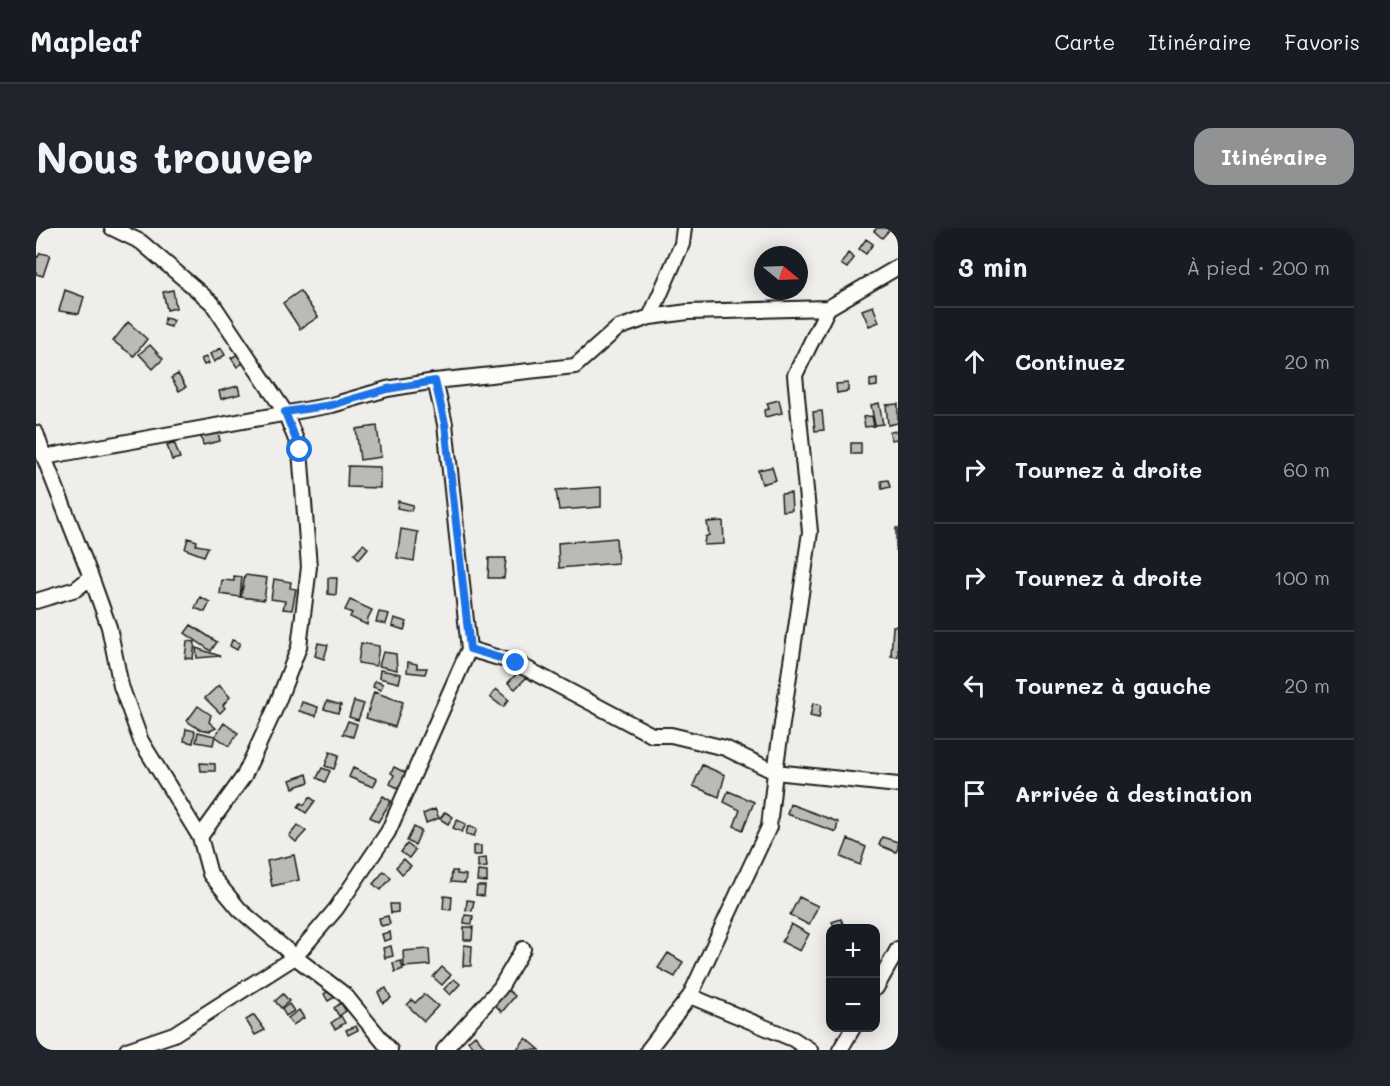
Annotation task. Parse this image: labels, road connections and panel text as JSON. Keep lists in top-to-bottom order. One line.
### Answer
{"north":"right","page":{"header":"Mapleaf","nav":["Carte","Itinéraire","Favoris"],"buttons":"Itinéraire","title":"Nous trouver","heading":["3 min","À pied · 200 m"],"list":[["Continuez","20 m"],["Tournez à droite","60 m"],["Tournez à droite","100 m"],["Tournez à gauche","20 m"],"Arrivée à destination"],"map_buttons":["+","−"]}}
